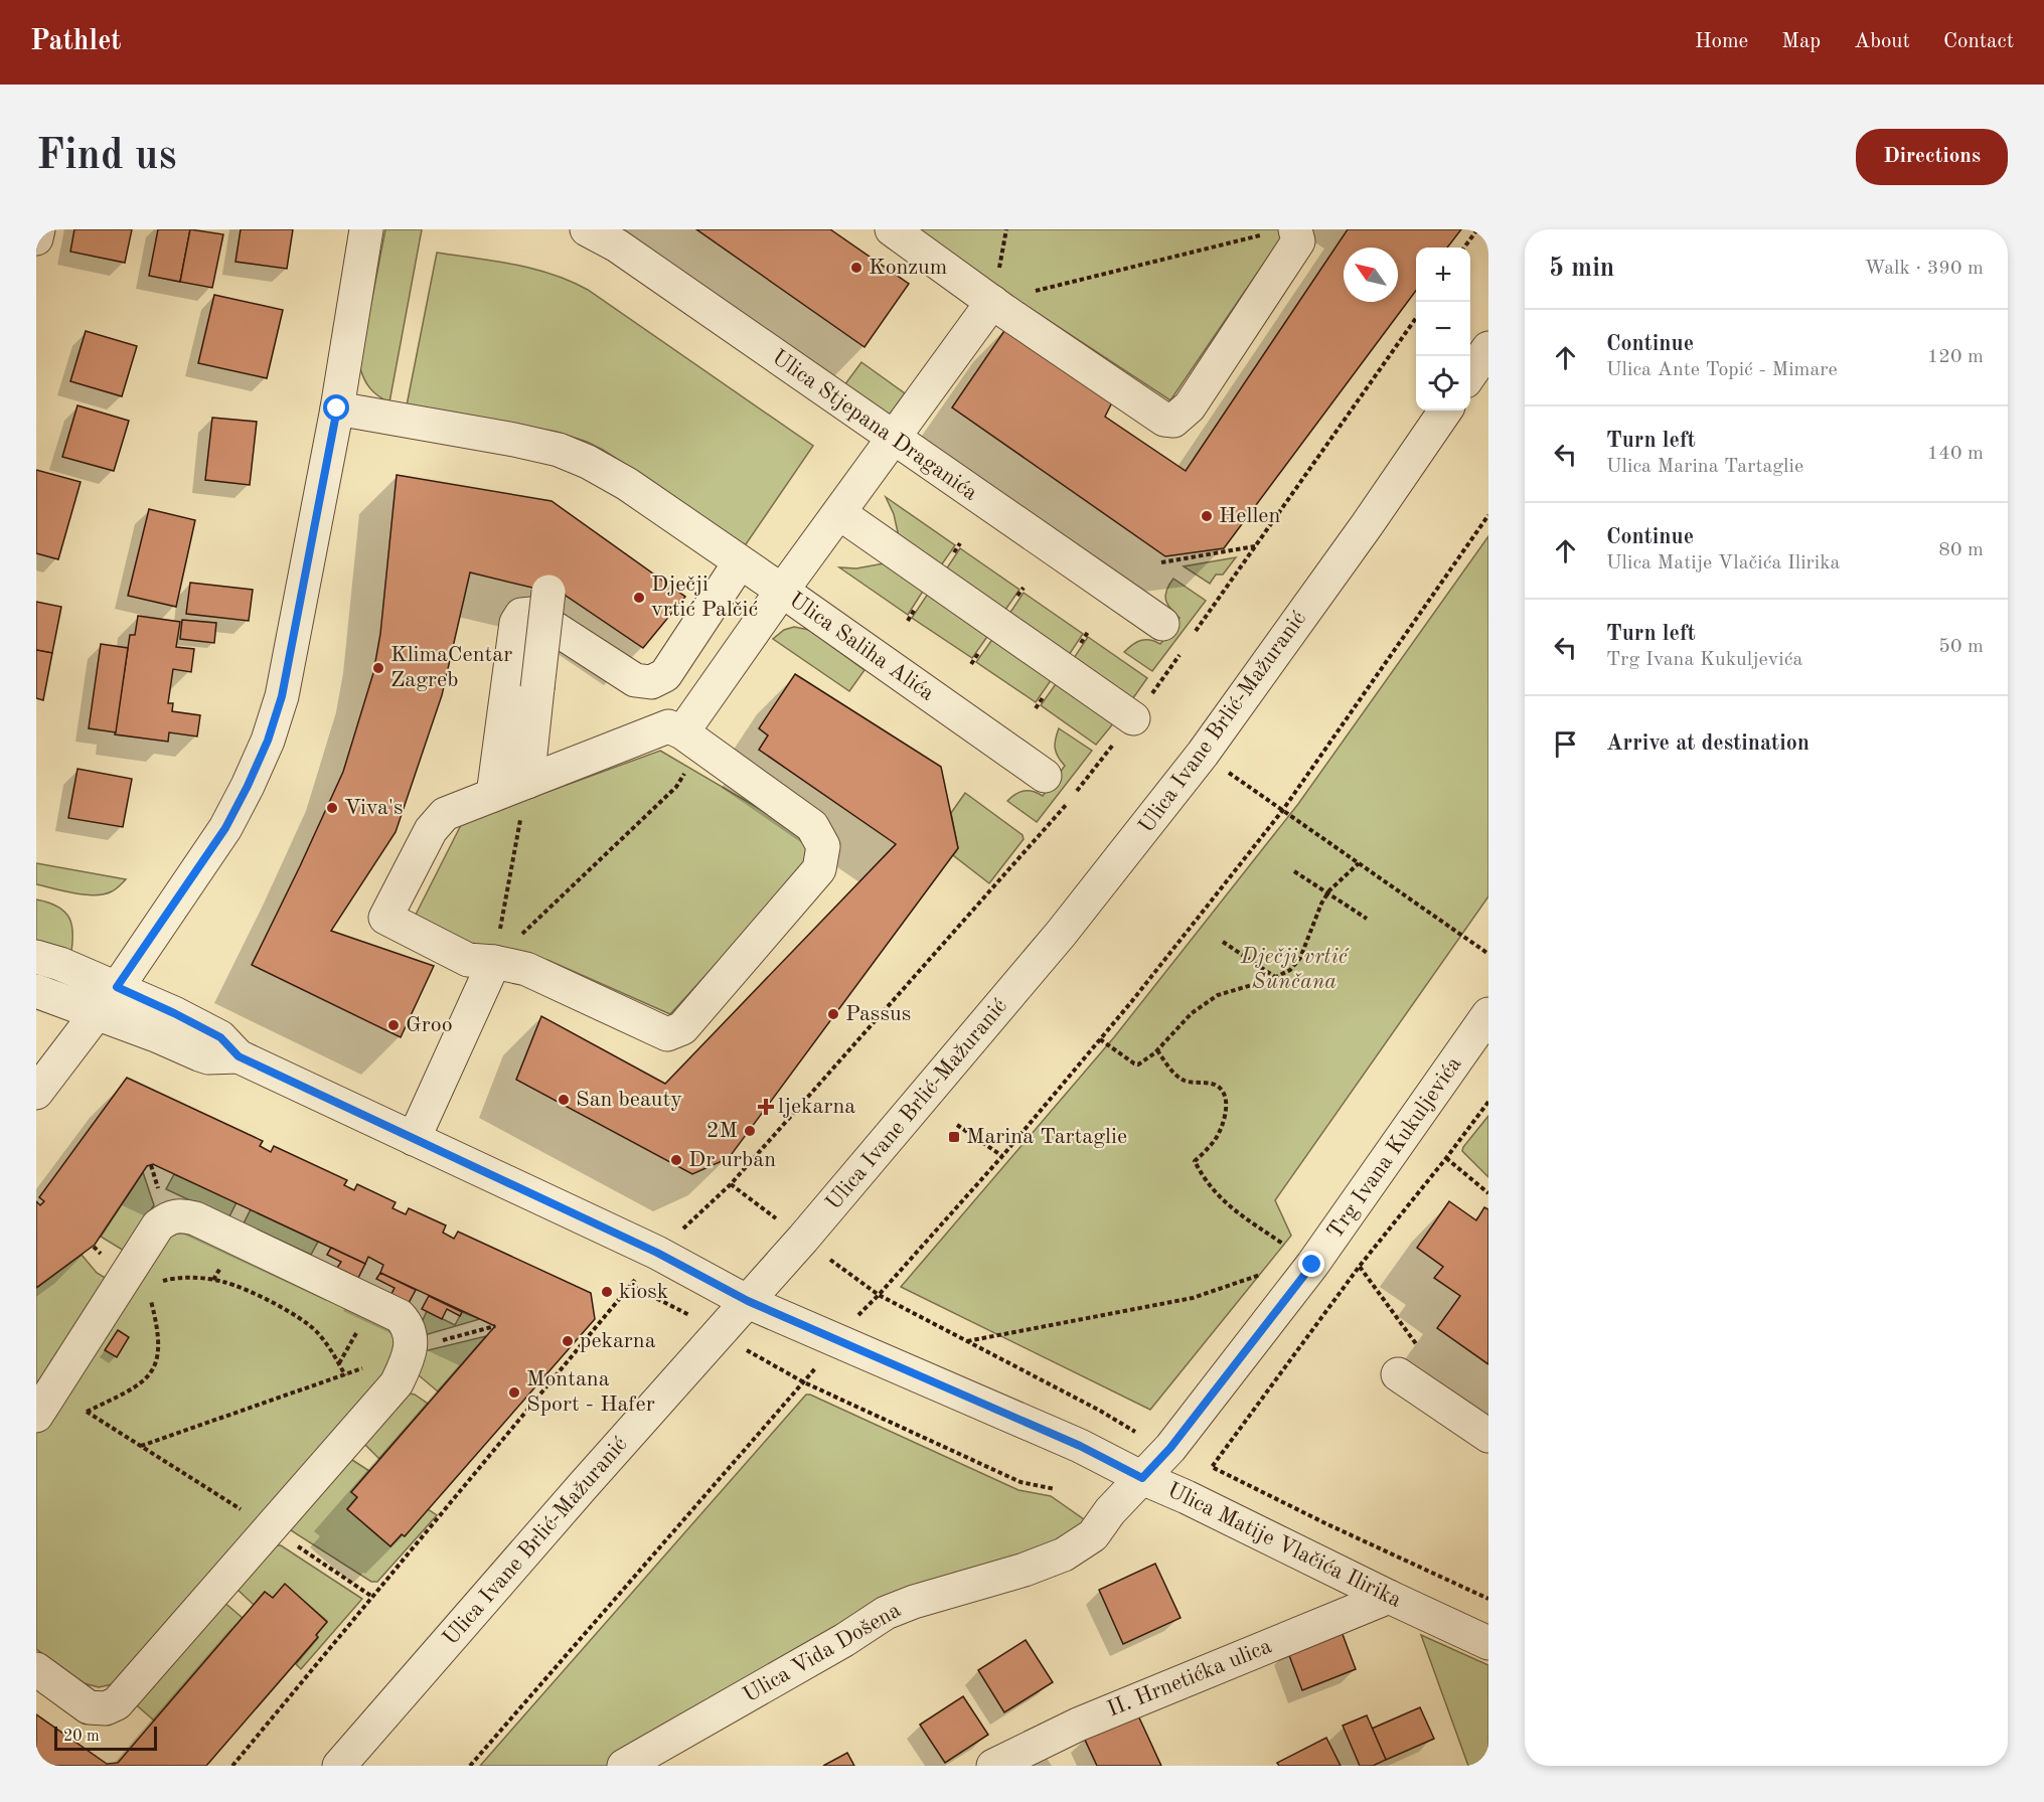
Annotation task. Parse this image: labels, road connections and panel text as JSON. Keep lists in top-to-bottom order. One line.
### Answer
{"streets":{"street":["Ulica Stjepana Draganića","Ulica Saliha Alića","Ulica Ivane Brlić-Mažuranić","Trg Ivana Kukuljevića","Ulica Matije Vlačića Ilirika","Ulica Vida Došena","II. Hrnetićka ulica"]},"crossings":[["Ulica Ivane Brlić-Mažuranić","Ulica Matije Vlačića Ilirika"],["Trg Ivana Kukuljevića","Ulica Matije Vlačića Ilirika"],["Trg Ivana Kukuljevića","Ulica Vida Došena"],["Ulica Matije Vlačića Ilirika","Ulica Vida Došena"],["Ulica Matije Vlačića Ilirika","II. Hrnetićka ulica"]],"parks":["Dječji vrtić Sunčana"],"places":{"other":["Konzum","Hellen","Dječji vrtić Palčić","KlimaCentar Zagreb","Viva's","Passus","Groo","San beauty","2M","Dr urban","kiosk","pekarna","Montana Sport - Hafer"],"health":["ljekarna"],"transit":["Marina Tartaglie"]},"scale_bar":"20 m","north":"top left","page":{"header":"Pathlet","nav":["Home","Map","About","Contact"],"buttons":"Directions","title":"Find us","heading":["5 min","Walk · 390 m"],"map_buttons":["+","−"],"list":[["Continue","Ulica Ante Topić - Mimare","120 m"],["Turn left","Ulica Marina Tartaglie","140 m"],["Continue","Ulica Matije Vlačića Ilirika","80 m"],["Turn left","Trg Ivana Kukuljevića","50 m"],"Arrive at destination"],"scale":"20 m"}}
